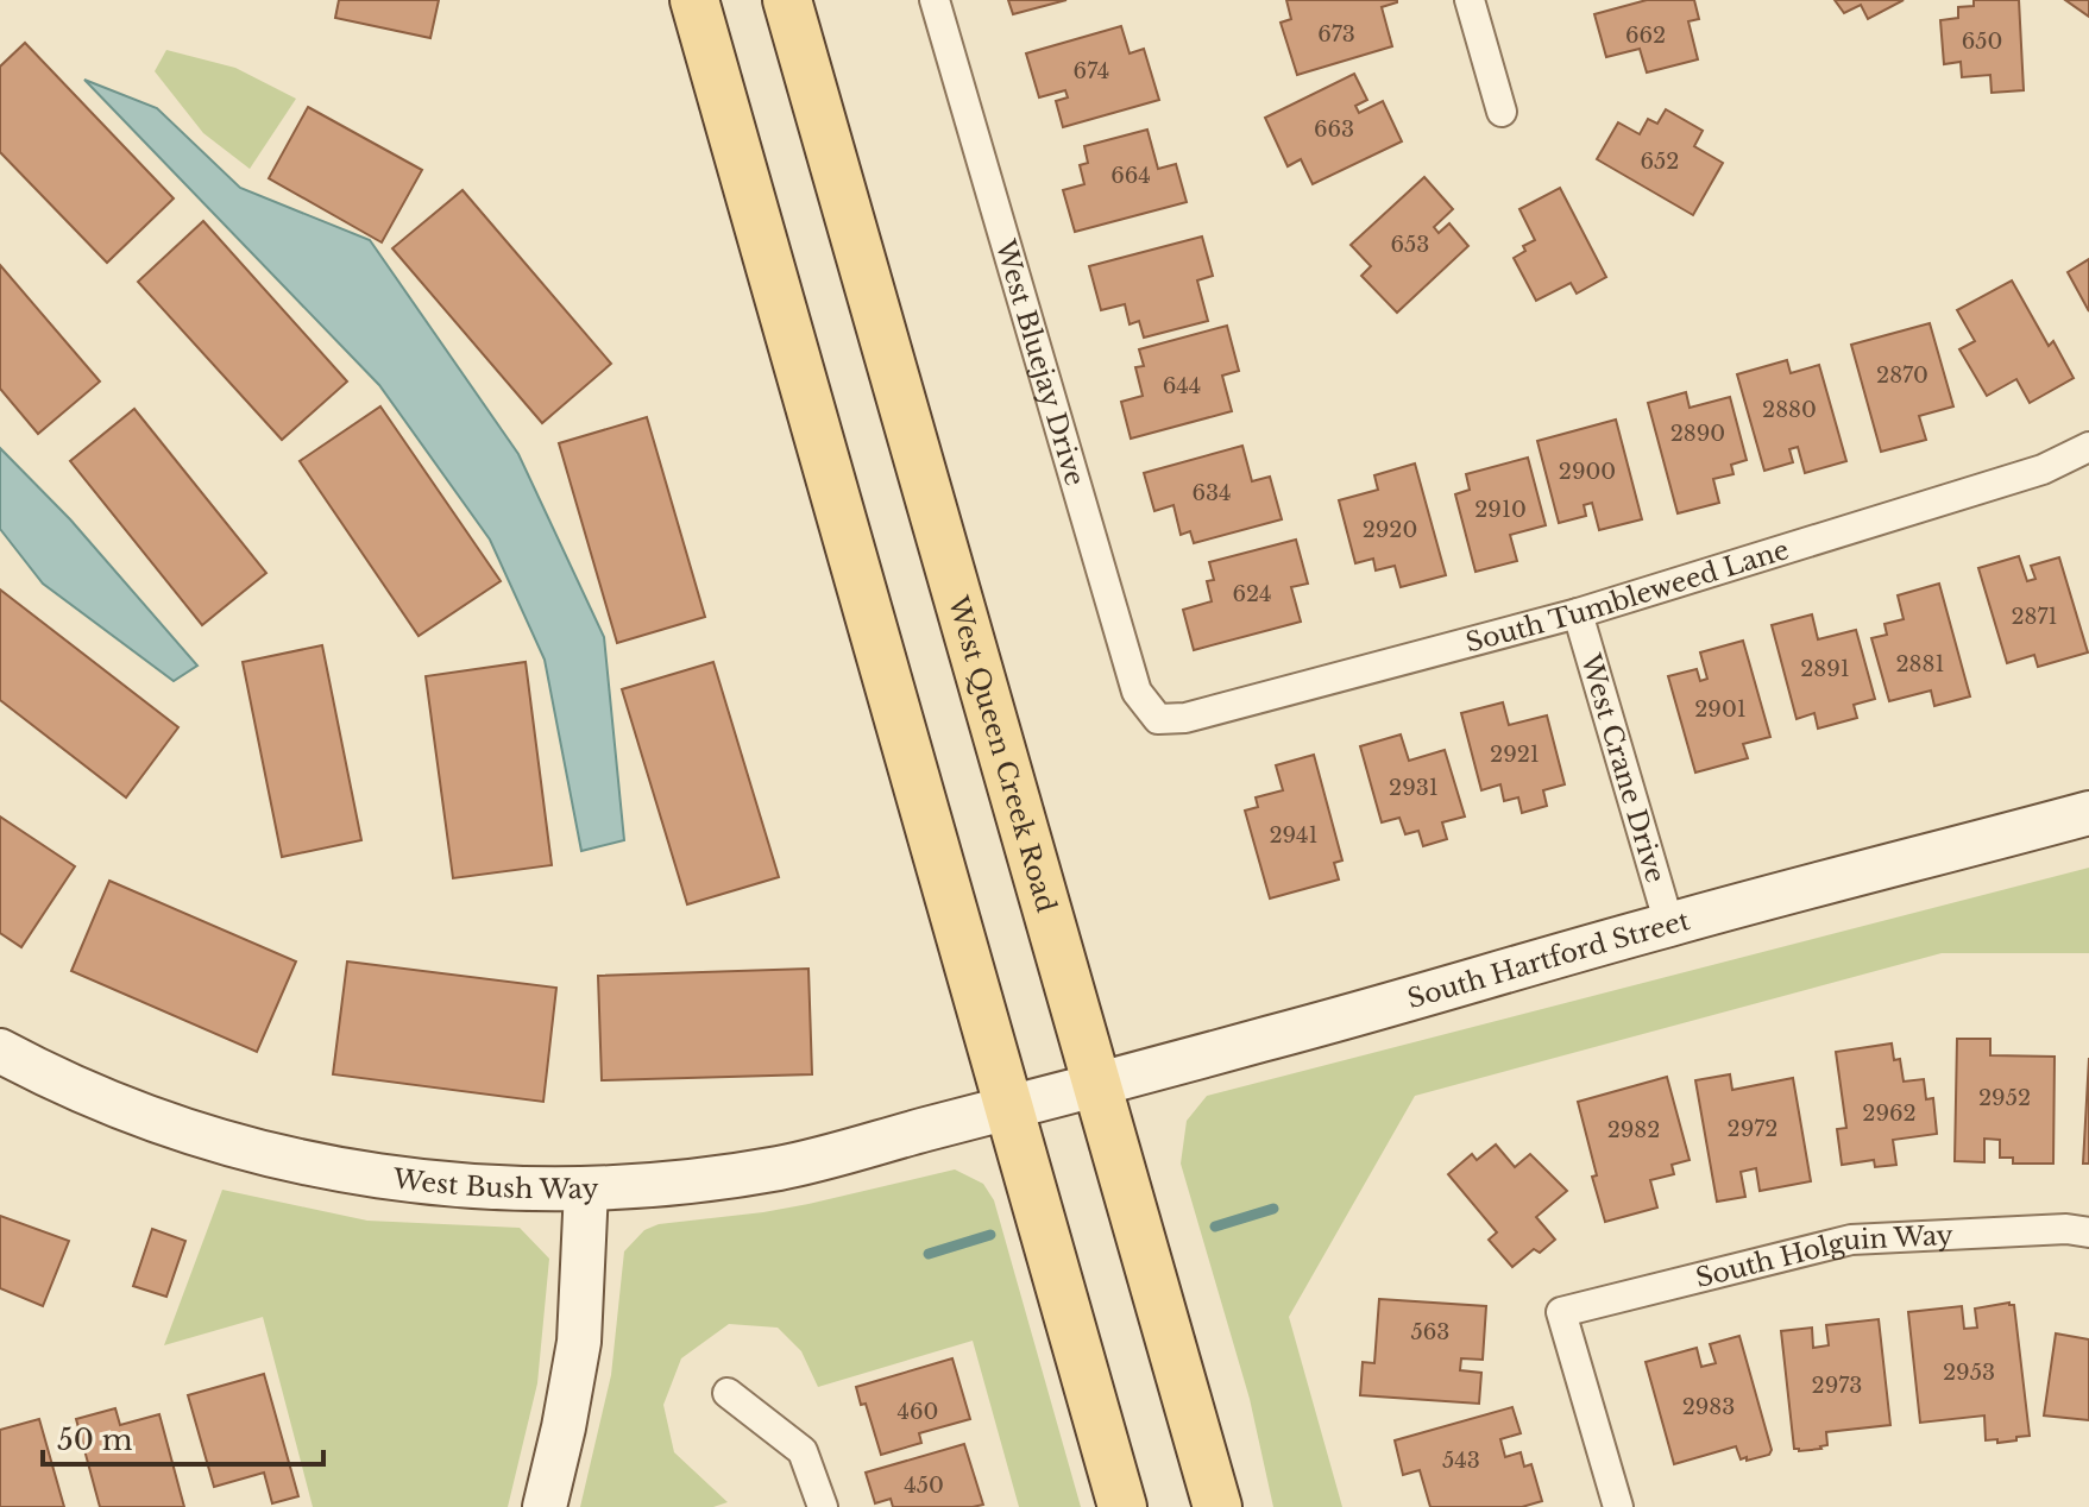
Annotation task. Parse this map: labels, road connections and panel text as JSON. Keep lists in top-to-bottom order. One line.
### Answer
{"streets":{"main road":["West Queen Creek Road"],"street":["West Bluejay Drive","South Tumbleweed Lane","West Crane Drive","South Hartford Street","West Bush Way","South Holguin Way"]},"crossings":[["West Bluejay Drive","South Tumbleweed Lane"],["South Tumbleweed Lane","West Crane Drive"],["West Queen Creek Road","South Hartford Street"],["West Crane Drive","South Hartford Street"],["South Hartford Street","West Bush Way"]],"house_numbers":["673","662","650","674","663","652","664","653","2870","644","2880","2890","2900","634","2910","2920","624","2871","2881","2891","2901","2921","2931","2941","2952","2962","2972","2982","563","2953","2973","2983","460","543","450"],"scale_bar":"50 m"}
